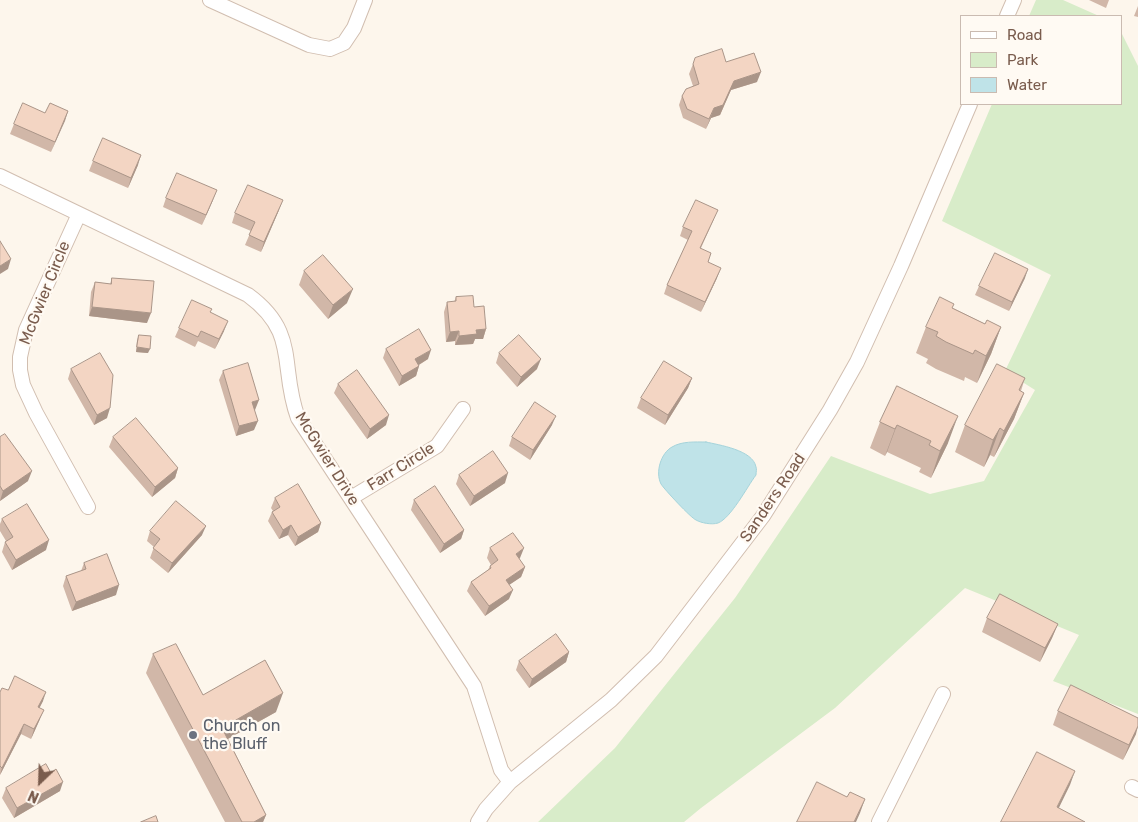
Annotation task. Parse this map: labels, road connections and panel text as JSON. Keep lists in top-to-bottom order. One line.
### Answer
{"streets":{"street":["McGwier Circle","McGwier Drive","Farr Circle","Sanders Road"]},"crossings":[["McGwier Circle","McGwier Drive"],["McGwier Drive","Farr Circle"],["McGwier Drive","Sanders Road"]],"places":["Church on the Bluff"],"legend":["Road","Park","Water"],"north":"bottom left"}
